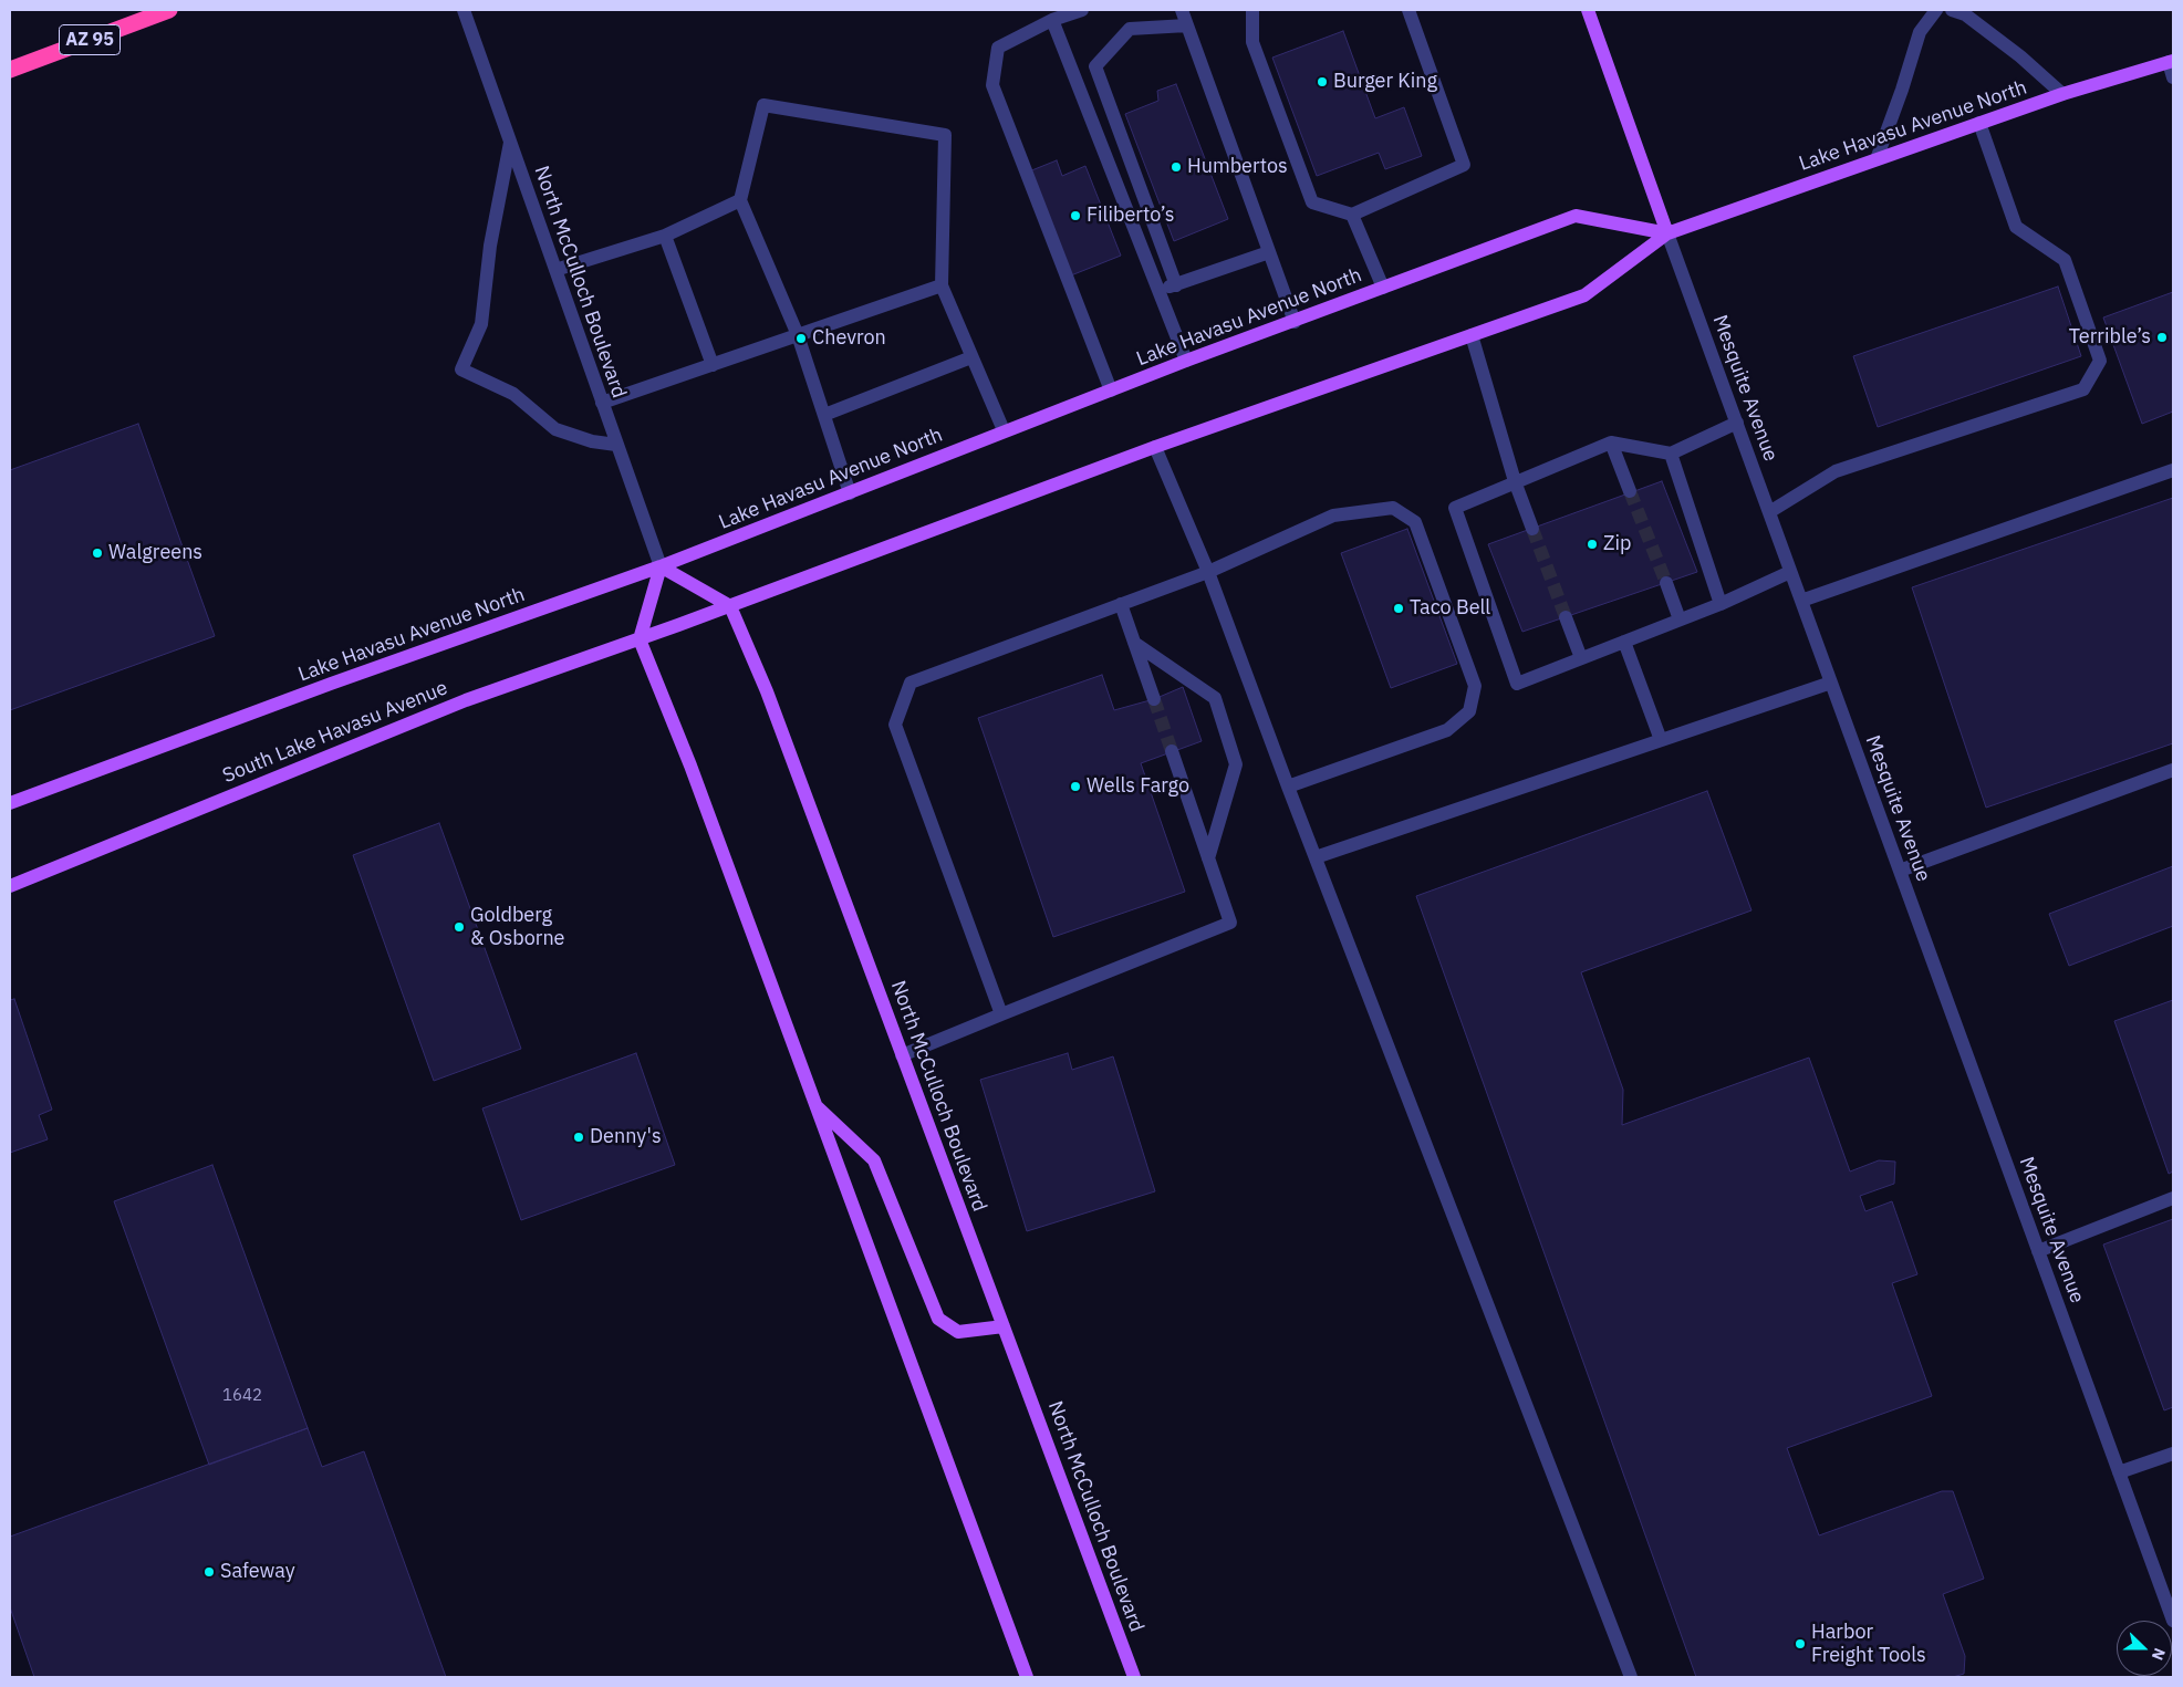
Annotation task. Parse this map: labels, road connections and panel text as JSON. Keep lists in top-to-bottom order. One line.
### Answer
{"streets":{"highway":["AZ 95"],"main road":["Lake Havasu Avenue North","North McCulloch Boulevard","Mesquite Avenue","South Lake Havasu Avenue"]},"crossings":[["Lake Havasu Avenue North","North McCulloch Boulevard"],["Lake Havasu Avenue North","Mesquite Avenue"],["Lake Havasu Avenue North","South Lake Havasu Avenue"]],"places":["Burger King","Humbertos","Filiberto’s","Terrible’s","Chevron","Zip","Walgreens","Taco Bell","Wells Fargo","Goldberg & Osborne","Denny's","Safeway","Harbor Freight Tools"],"house_numbers":["1642"],"north":"right"}
